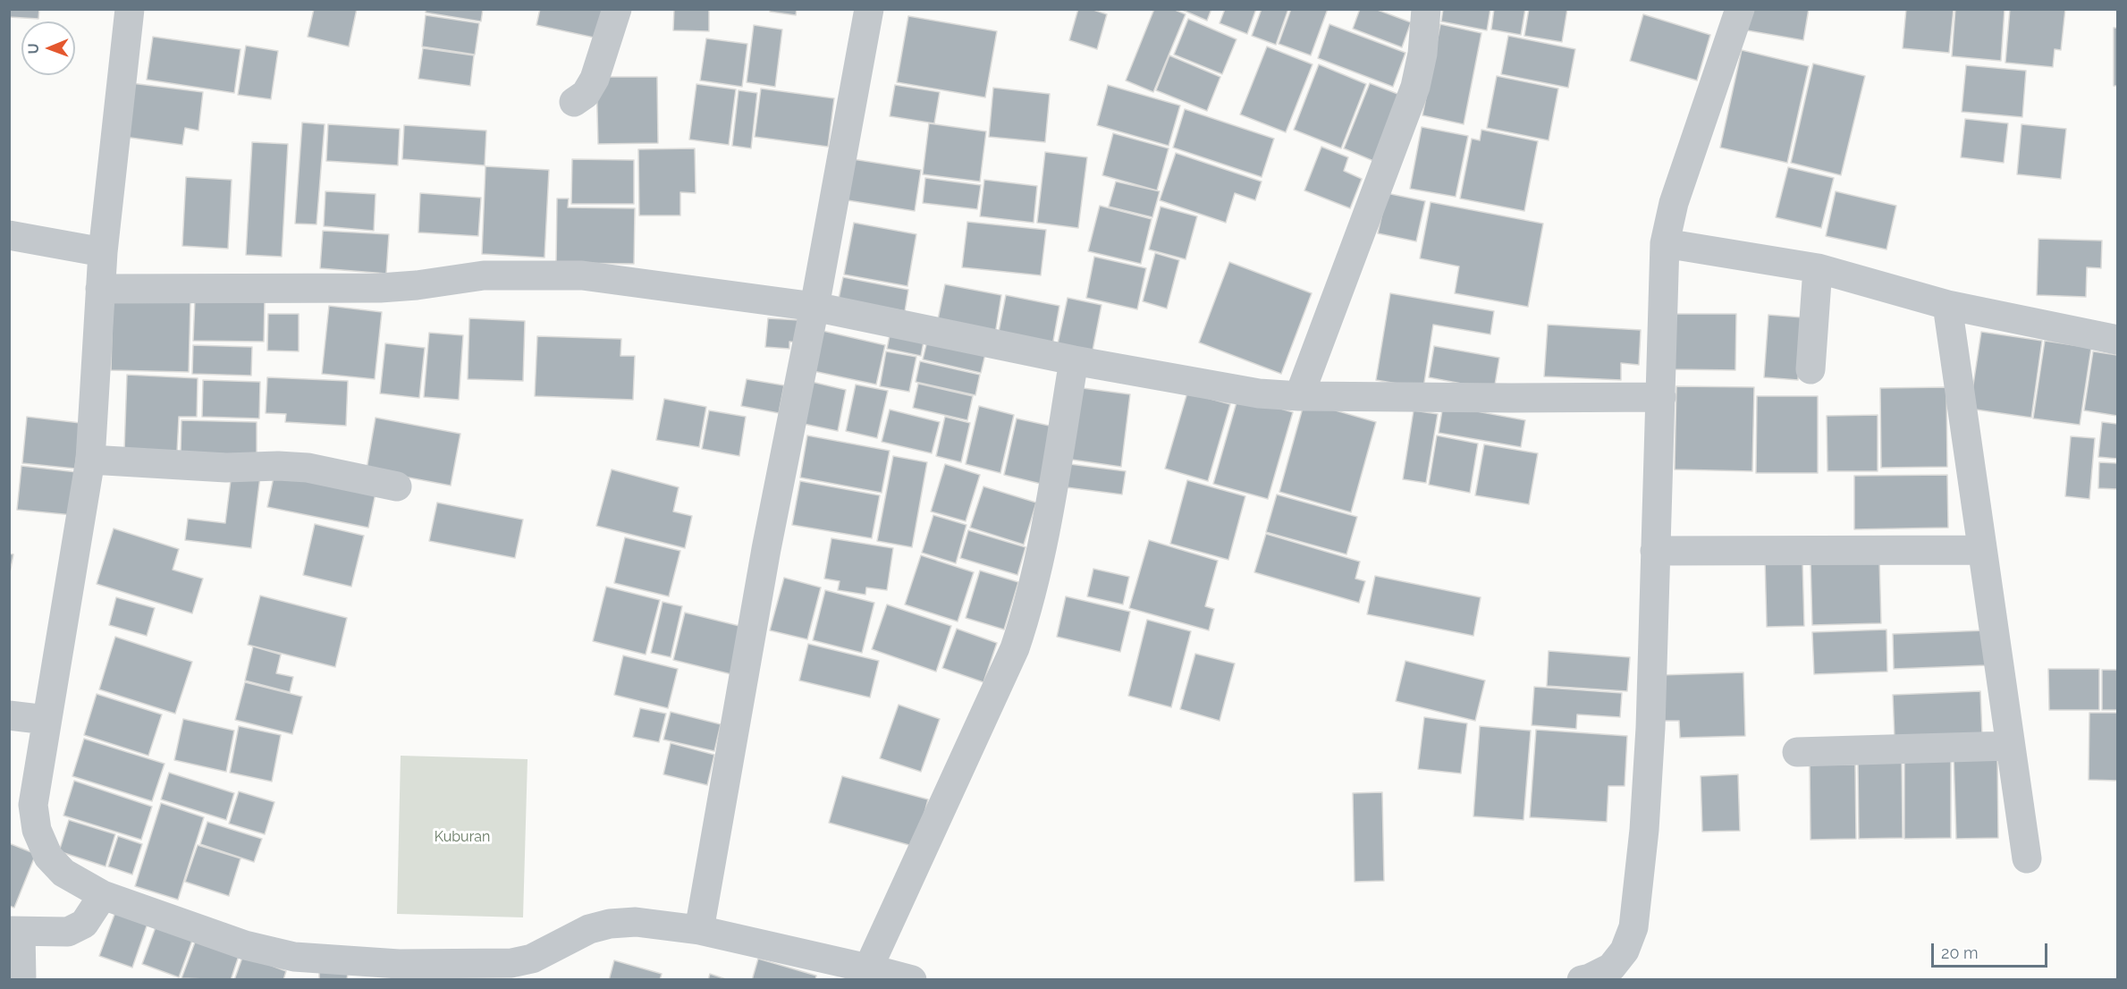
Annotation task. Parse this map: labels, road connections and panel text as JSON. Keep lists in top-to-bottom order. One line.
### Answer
{"parks":["Kuburan"],"scale_bar":"20 m","north":"left"}
